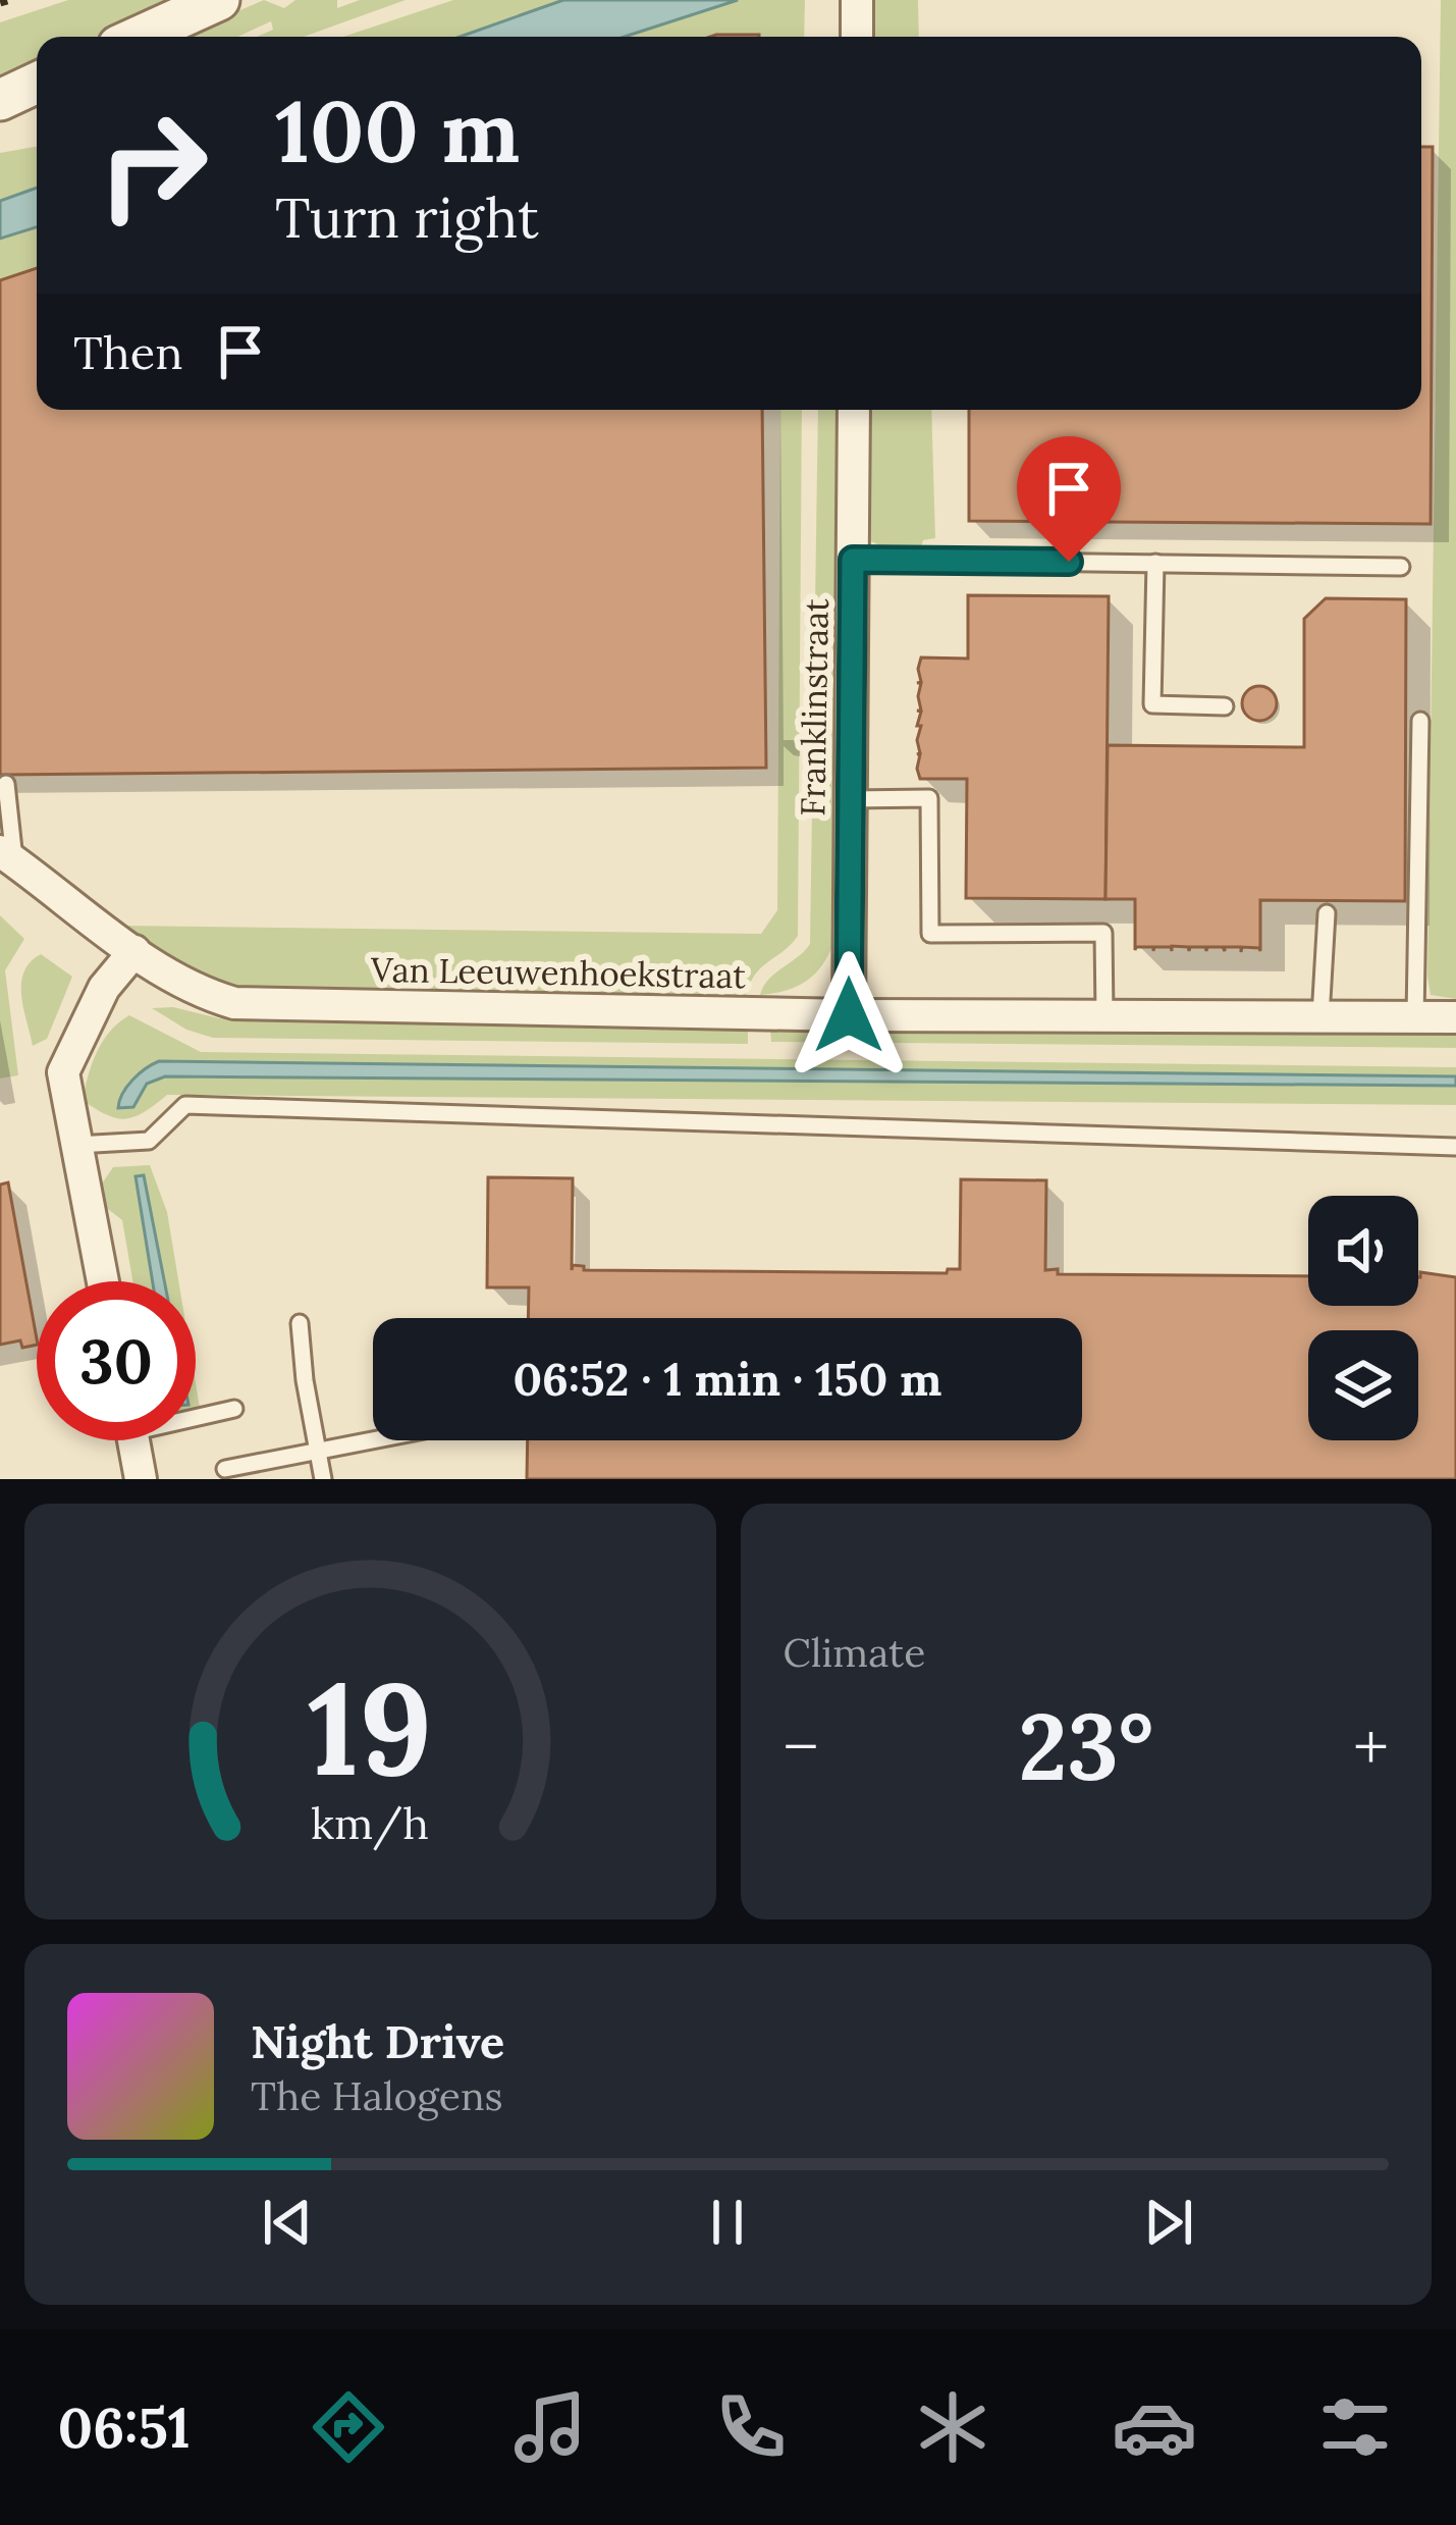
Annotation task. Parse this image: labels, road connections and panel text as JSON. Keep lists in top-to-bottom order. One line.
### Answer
{"streets":{"street":["Franklinstraat","Van Leeuwenhoekstraat"]},"crossings":[["Franklinstraat","Van Leeuwenhoekstraat"]],"page":{"turn":["100 m","Turn right"],"then":"Then","limit":"30","trip":"06:52 · 1 min · 150 m","tile":"Climate","heat":["−","23°","+"],"song":["Night Drive","The Halogens"],"tabs":"06:51","gauge":["19","km/h"]}}
